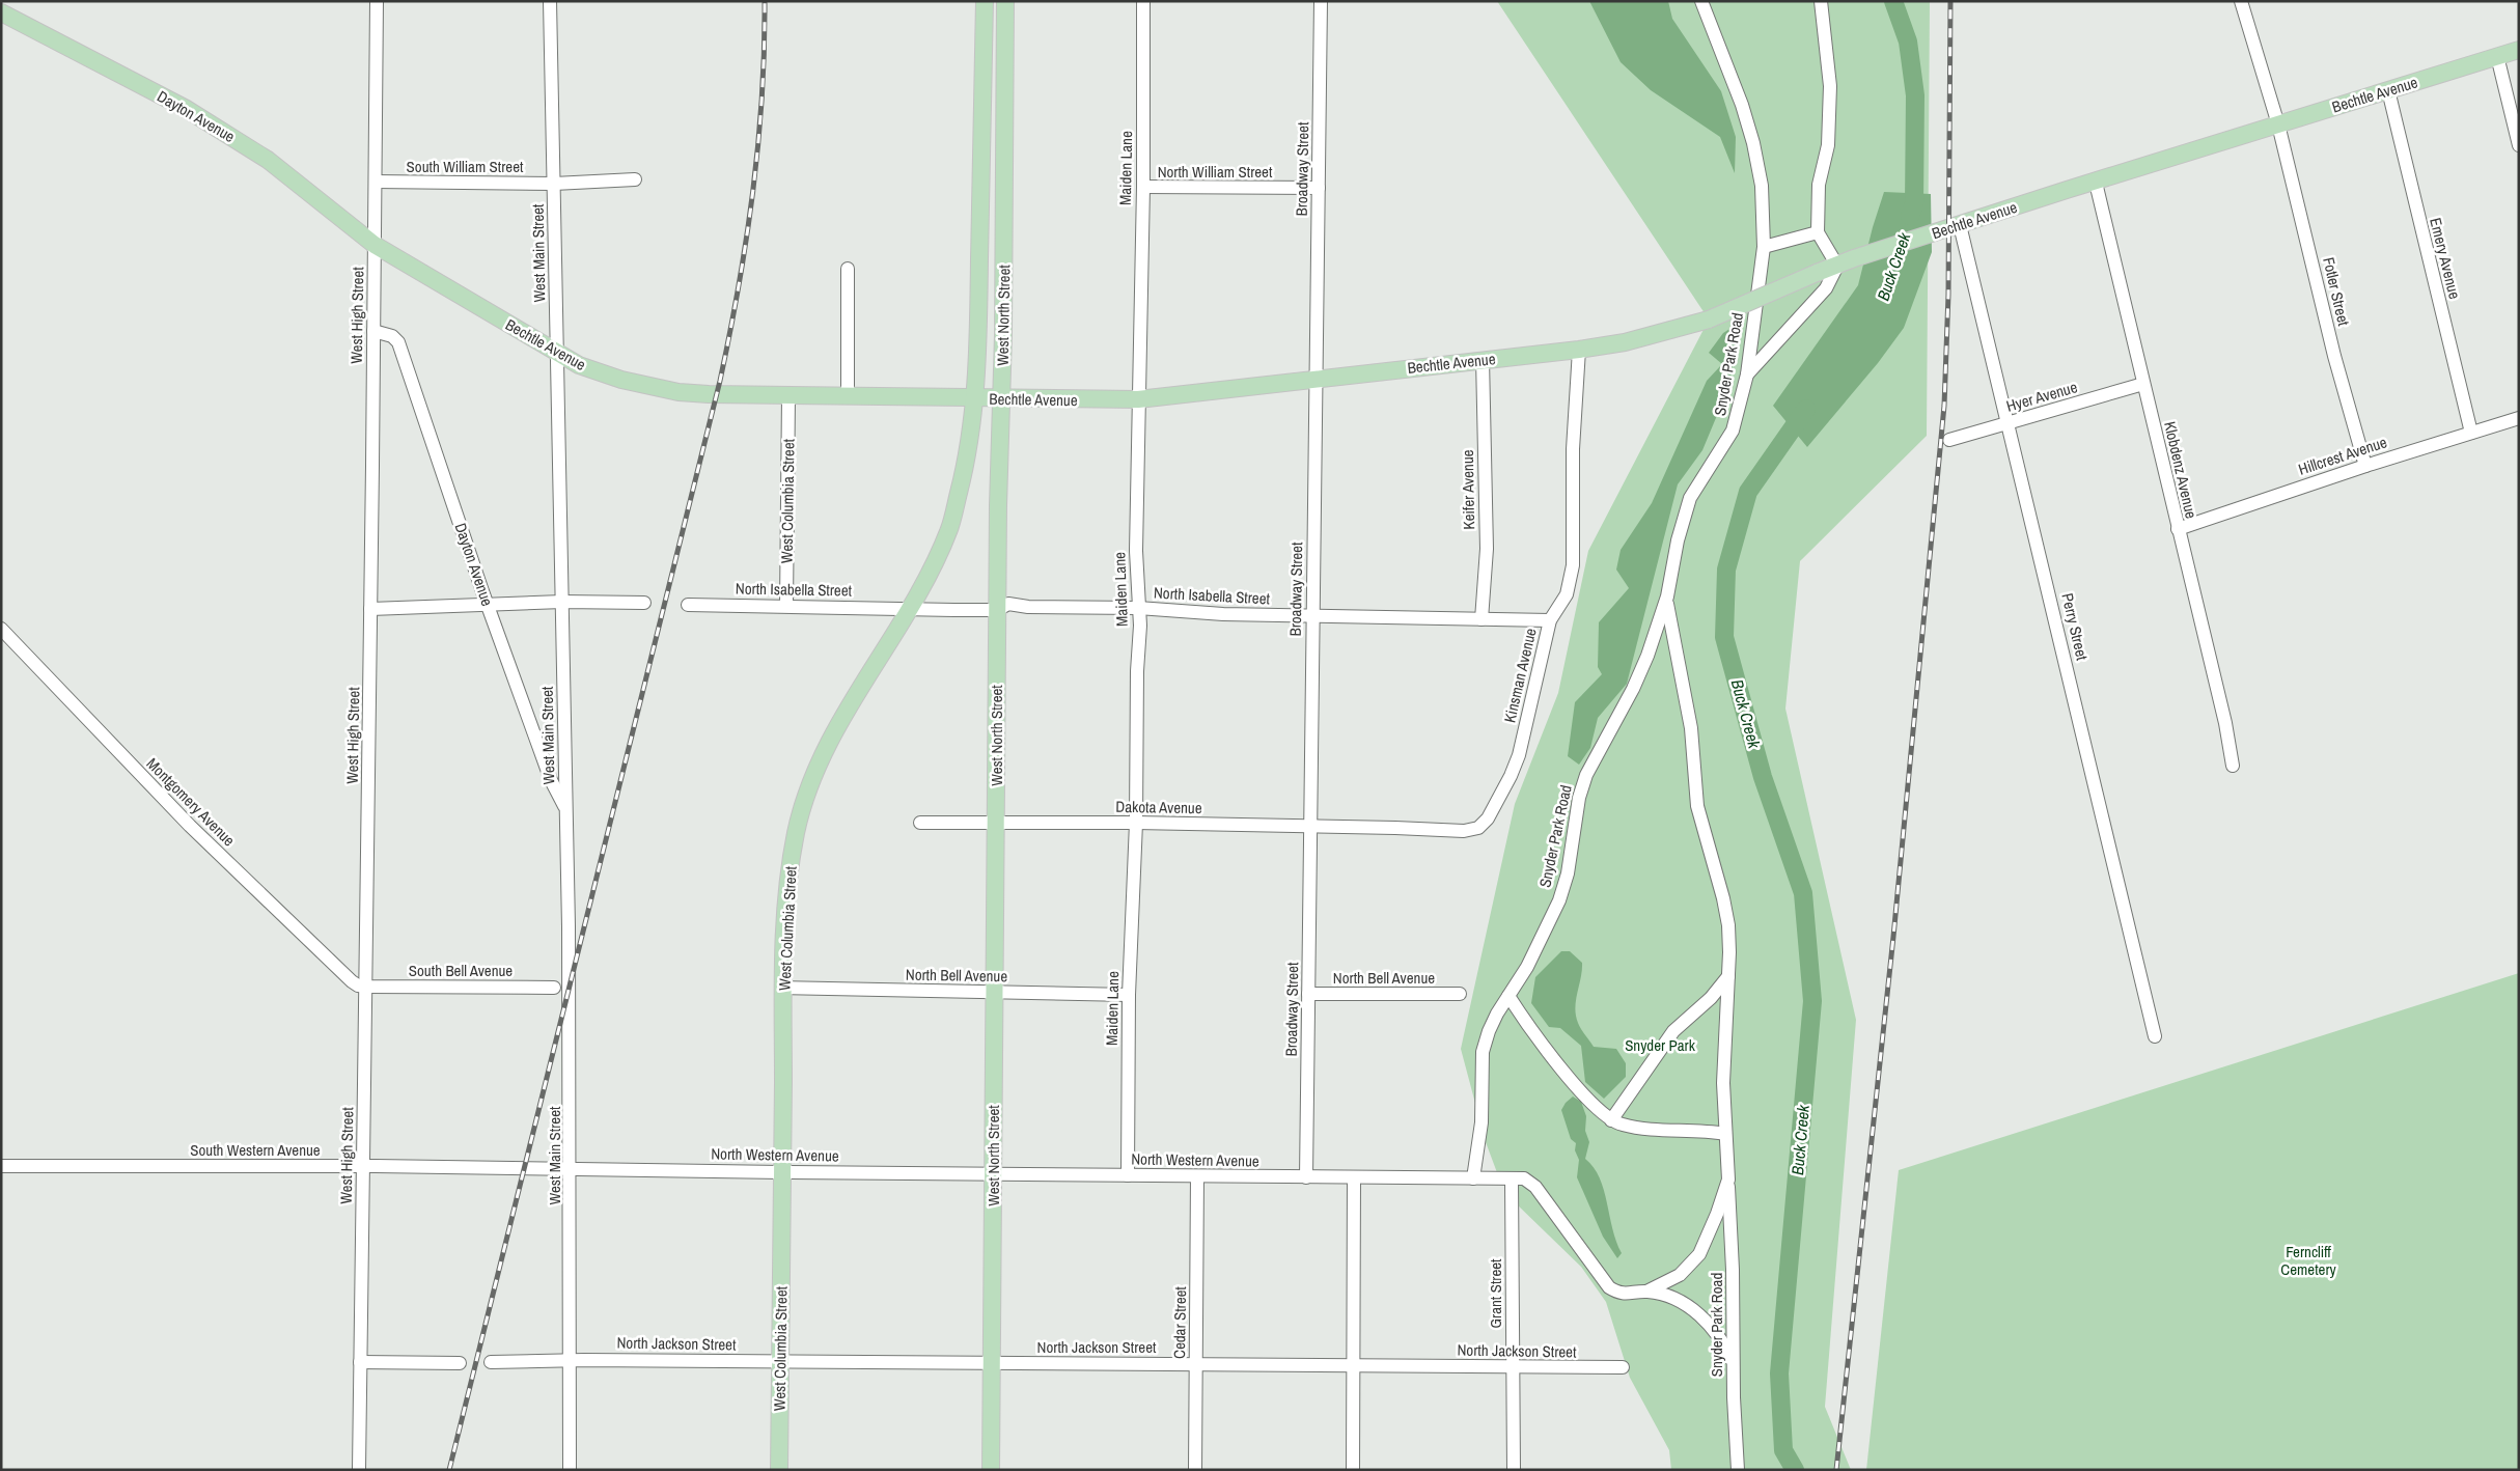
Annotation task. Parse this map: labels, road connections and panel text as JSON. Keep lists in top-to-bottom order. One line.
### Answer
{"streets":{"main road":["Bechtle Avenue","Dayton Avenue","West North Street","West Columbia Street"],"street":["South William Street","Maiden Lane","Broadway Street","North William Street","West Main Street","Emery Avenue","Fotler Street","West High Street","Snyder Park Road","Hyer Avenue","Hillcrest Avenue","Klobdenz Avenue","Keifer Avenue","North Isabella Street","Perry Street","Kinsman Avenue","Montgomery Avenue","Dakota Avenue","South Bell Avenue","North Bell Avenue","South Western Avenue","North Western Avenue","Grant Street","Cedar Street","North Jackson Street"]},"crossings":[["Bechtle Avenue","Dayton Avenue"],["Bechtle Avenue","Maiden Lane"],["Bechtle Avenue","Broadway Street"],["Bechtle Avenue","West Main Street"],["Bechtle Avenue","Emery Avenue"],["Bechtle Avenue","Fotler Street"],["Bechtle Avenue","West High Street"],["Bechtle Avenue","West North Street"],["Bechtle Avenue","Klobdenz Avenue"],["Bechtle Avenue","Keifer Avenue"],["Bechtle Avenue","West Columbia Street"],["Bechtle Avenue","Perry Street"],["Bechtle Avenue","Kinsman Avenue"],["Dayton Avenue","West Main Street"],["Dayton Avenue","West High Street"],["South William Street","West Main Street"],["South William Street","West High Street"],["Maiden Lane","North William Street"],["Maiden Lane","North Isabella Street"],["Maiden Lane","Dakota Avenue"],["Maiden Lane","North Bell Avenue"],["Maiden Lane","North Western Avenue"],["Broadway Street","North William Street"],["Broadway Street","North Isabella Street"],["Broadway Street","Dakota Avenue"],["Broadway Street","North Bell Avenue"],["Broadway Street","North Western Avenue"],["West Main Street","South Western Avenue"],["West Main Street","North Western Avenue"],["West Main Street","North Jackson Street"],["Emery Avenue","Hillcrest Avenue"],["Fotler Street","Hillcrest Avenue"],["West High Street","Montgomery Avenue"],["West High Street","South Bell Avenue"],["West High Street","South Western Avenue"],["West North Street","West Columbia Street"],["West North Street","North Isabella Street"],["West North Street","Dakota Avenue"],["West North Street","North Bell Avenue"],["West North Street","North Western Avenue"],["West North Street","North Jackson Street"],["Snyder Park Road","North Western Avenue"],["Hyer Avenue","Klobdenz Avenue"],["Hyer Avenue","Perry Street"],["Hillcrest Avenue","Klobdenz Avenue"],["Keifer Avenue","North Isabella Street"],["West Columbia Street","North Isabella Street"],["West Columbia Street","North Bell Avenue"],["West Columbia Street","North Western Avenue"],["West Columbia Street","North Jackson Street"],["North Isabella Street","Kinsman Avenue"],["Kinsman Avenue","Dakota Avenue"],["Montgomery Avenue","South Bell Avenue"],["South Western Avenue","North Western Avenue"],["North Western Avenue","Grant Street"],["North Western Avenue","Cedar Street"],["Grant Street","North Jackson Street"],["Cedar Street","North Jackson Street"]],"water":["Buck Creek"],"parks":["Snyder Park","Ferncliff Cemetery"]}
